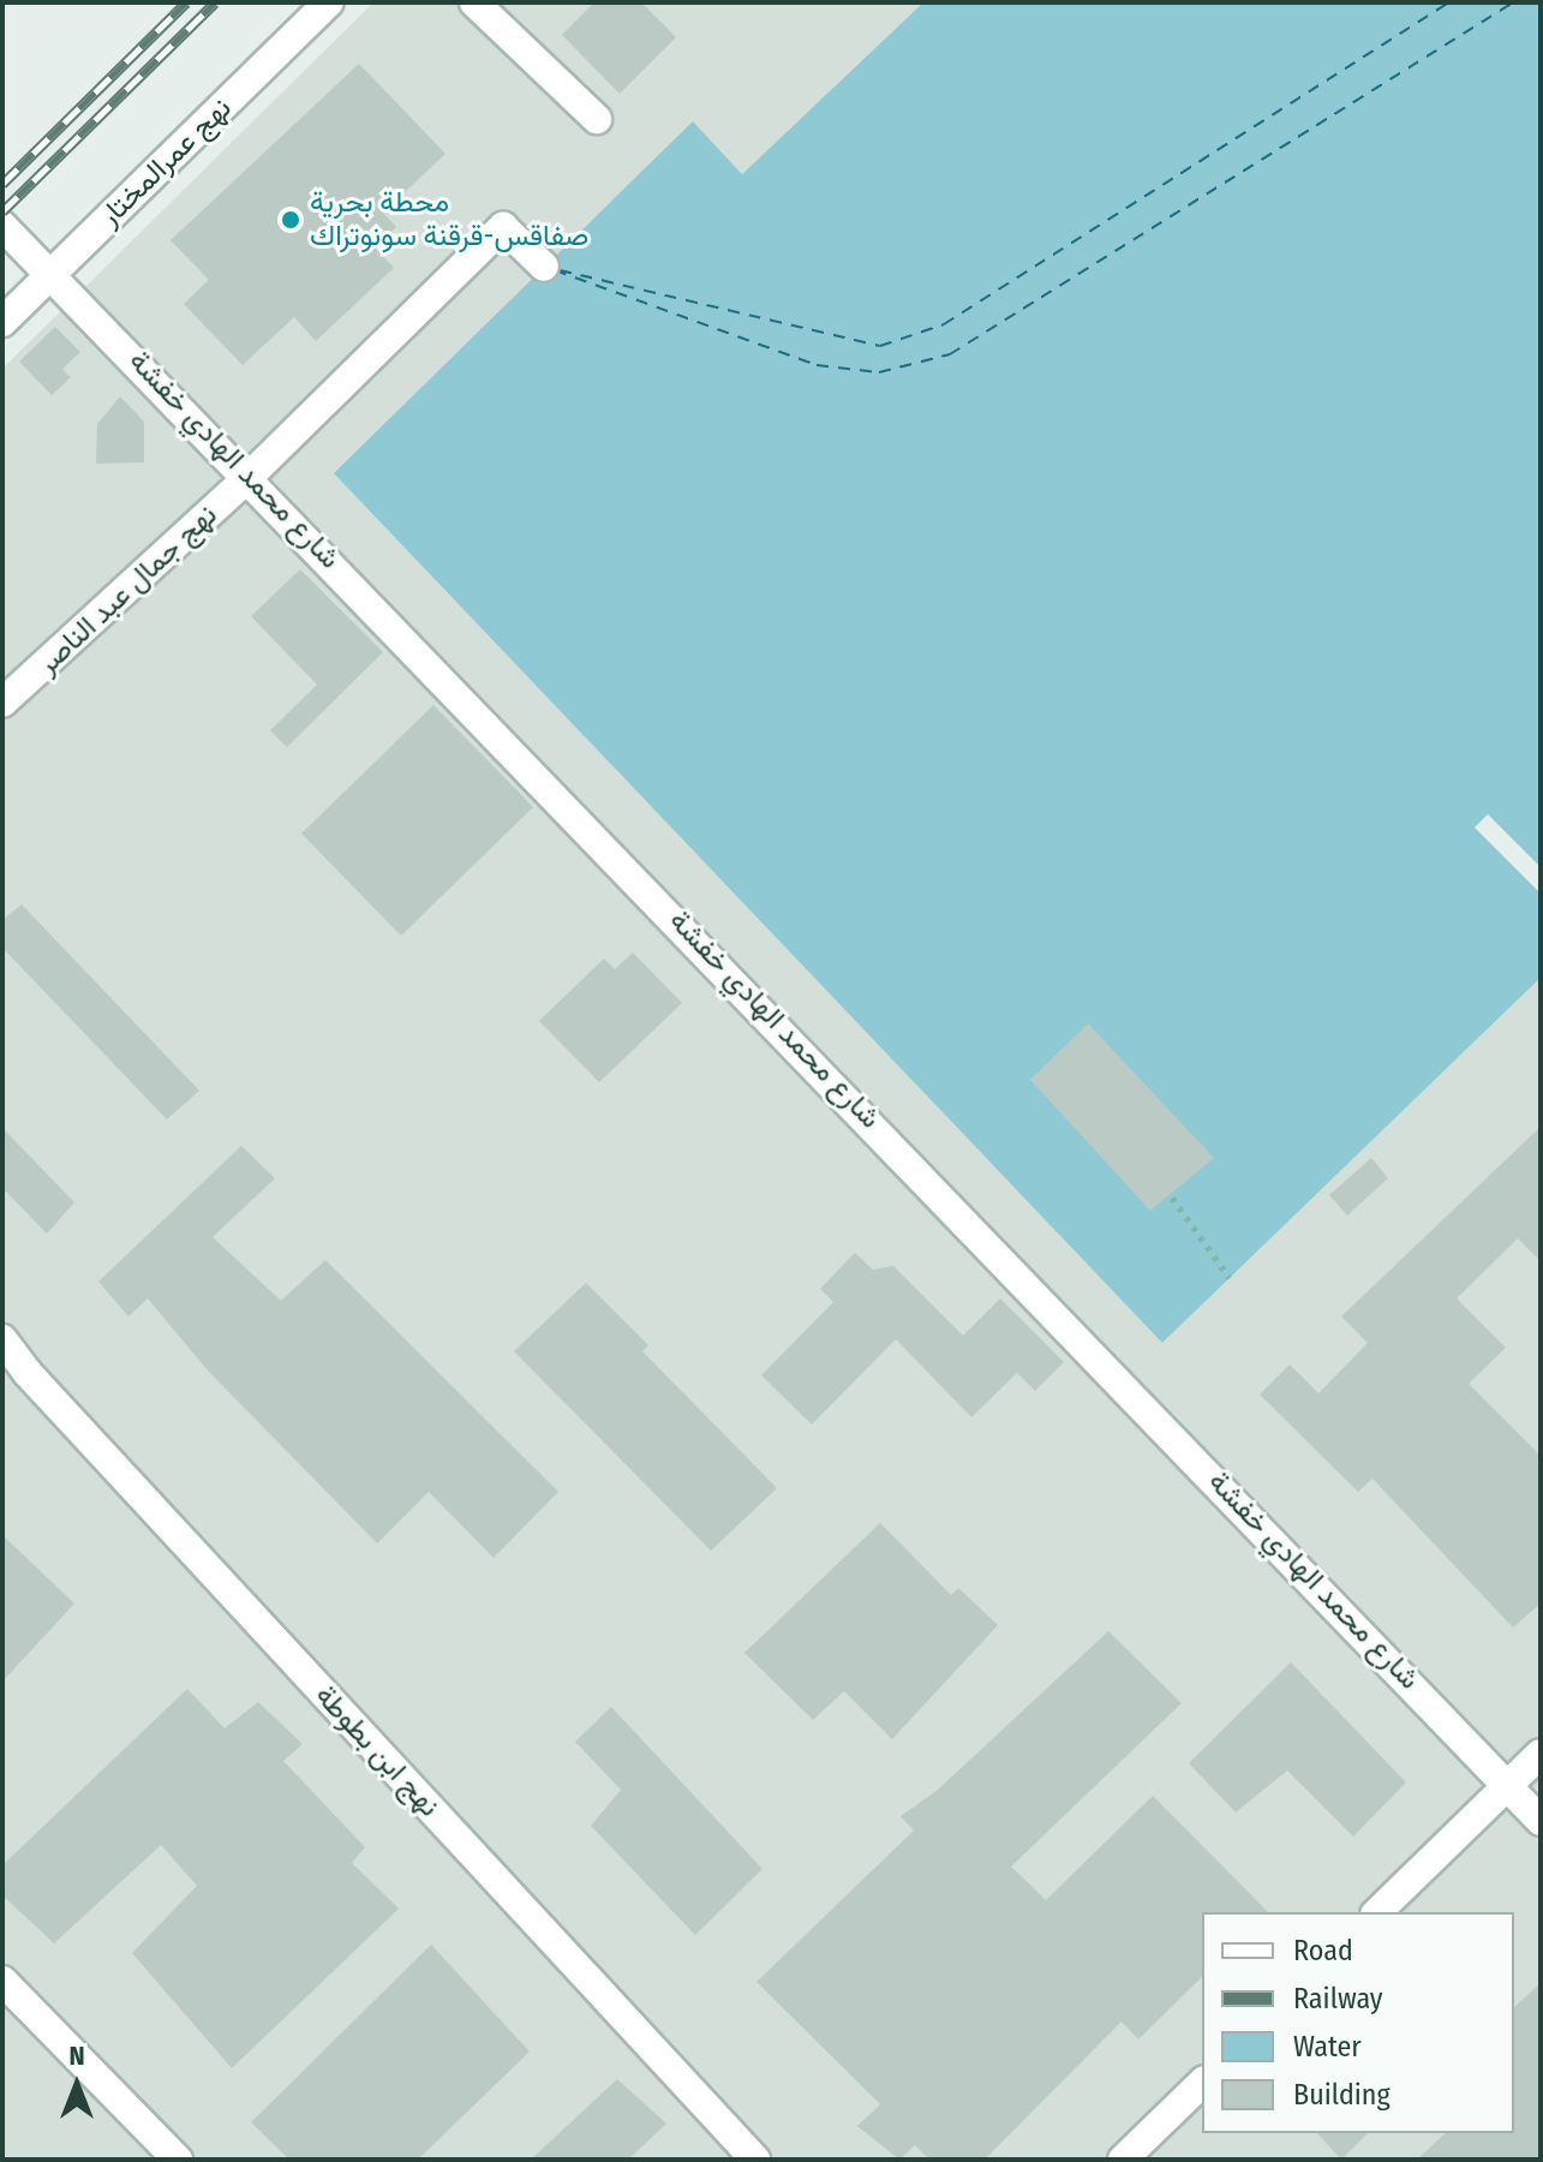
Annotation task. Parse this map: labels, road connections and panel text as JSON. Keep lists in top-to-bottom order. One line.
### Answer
{"streets":{"street":["نهج عمرالمختار","شارع محمد الهادي خفشة","نهج جمال عبد الناصر","نهج ابن بطوطة"]},"crossings":[["نهج عمرالمختار","شارع محمد الهادي خفشة"],["شارع محمد الهادي خفشة","نهج جمال عبد الناصر"]],"places":["محطة بحرية صفاقس-قرقنة سونوتراك"],"legend":["Road","Railway","Water","Building"],"north":"top"}
